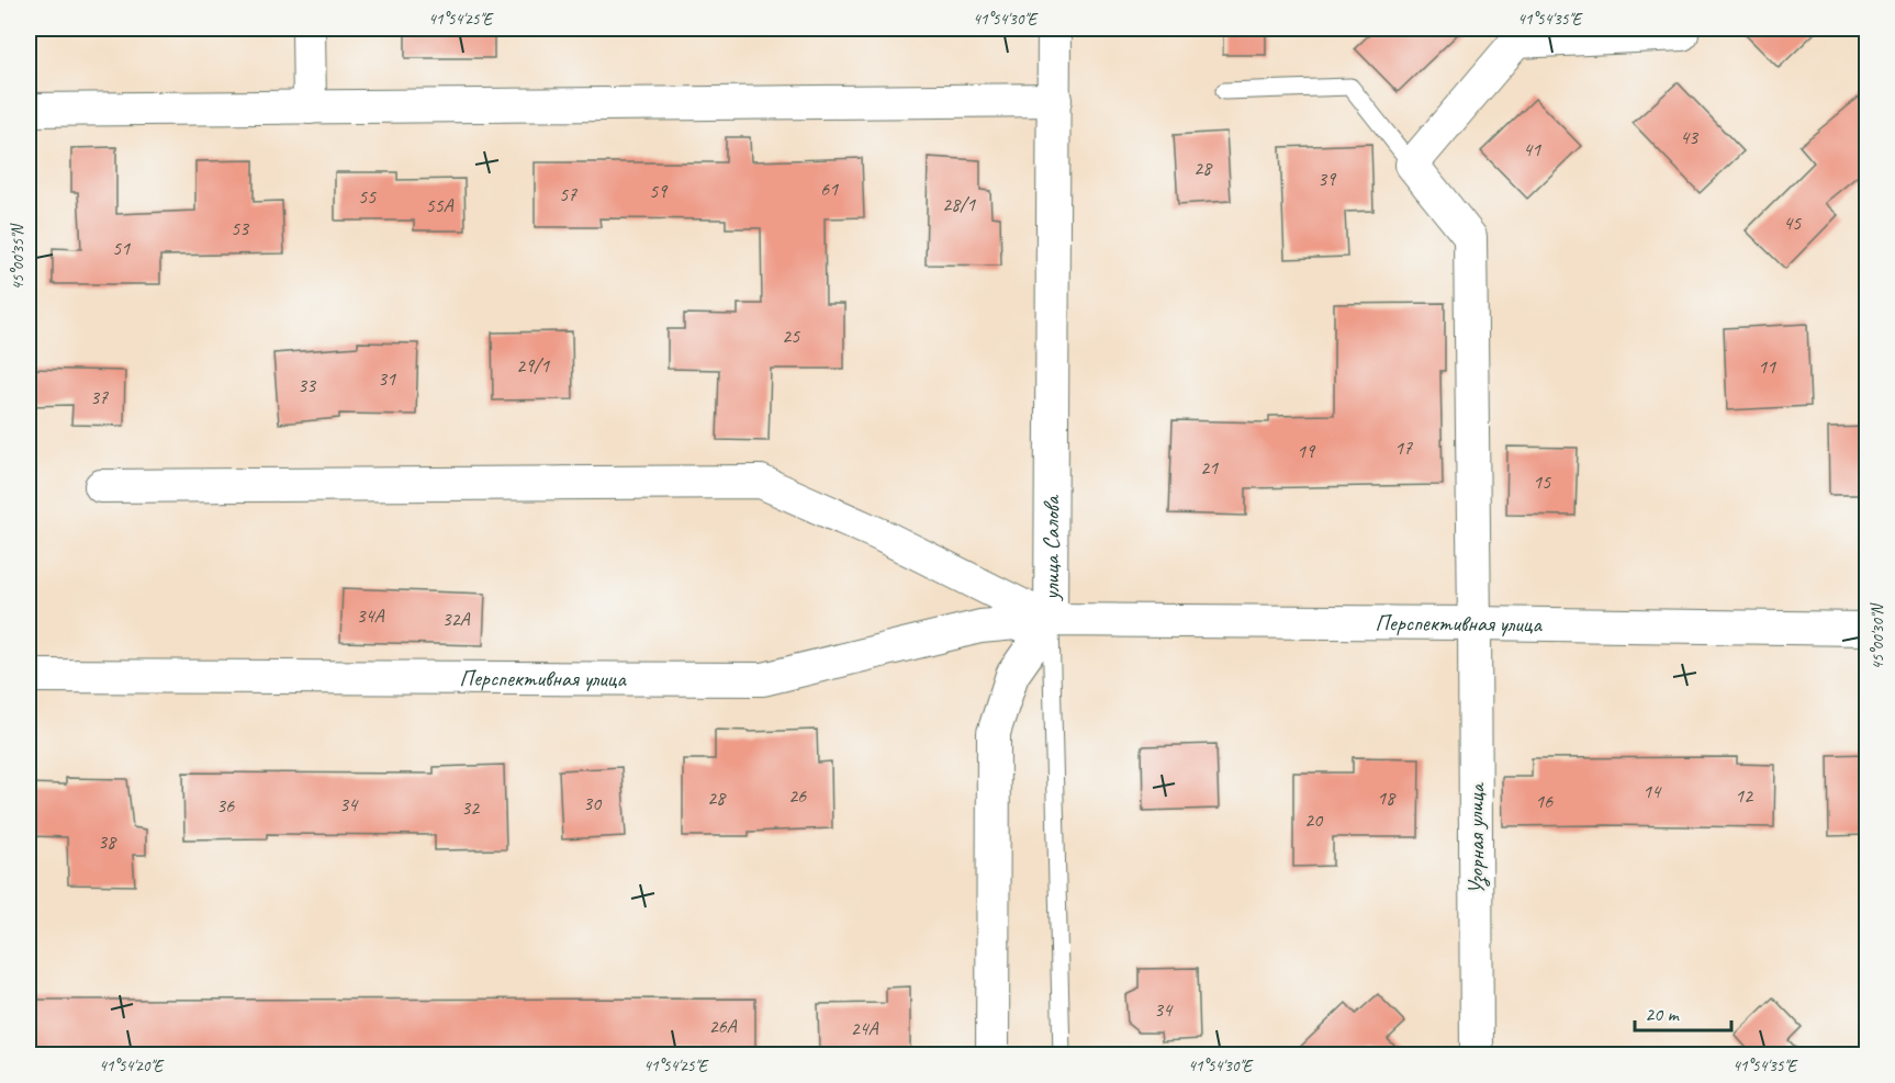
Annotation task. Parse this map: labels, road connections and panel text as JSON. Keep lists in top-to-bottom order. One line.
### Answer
{"streets":{"street":["улица Салова","Перспективная улица","Узорная улица"]},"crossings":[["улица Салова","Перспективная улица"],["Перспективная улица","Узорная улица"]],"house_numbers":["43","41","28","39","61","59","57","55","28/1","55А","45","53","51","25","29/1","11","31","33","37","17","19","21","15","34А","32А","14","26","12","28","18","16","30","34","36","32","20","38","34","26А","24А"],"scale_bar":"20 m","coordinates":["41°54'25\"E","41°54'30\"E","41°54'35\"E","45°00'35\"N","45°00'30\"N","41°54'20\"E"]}
